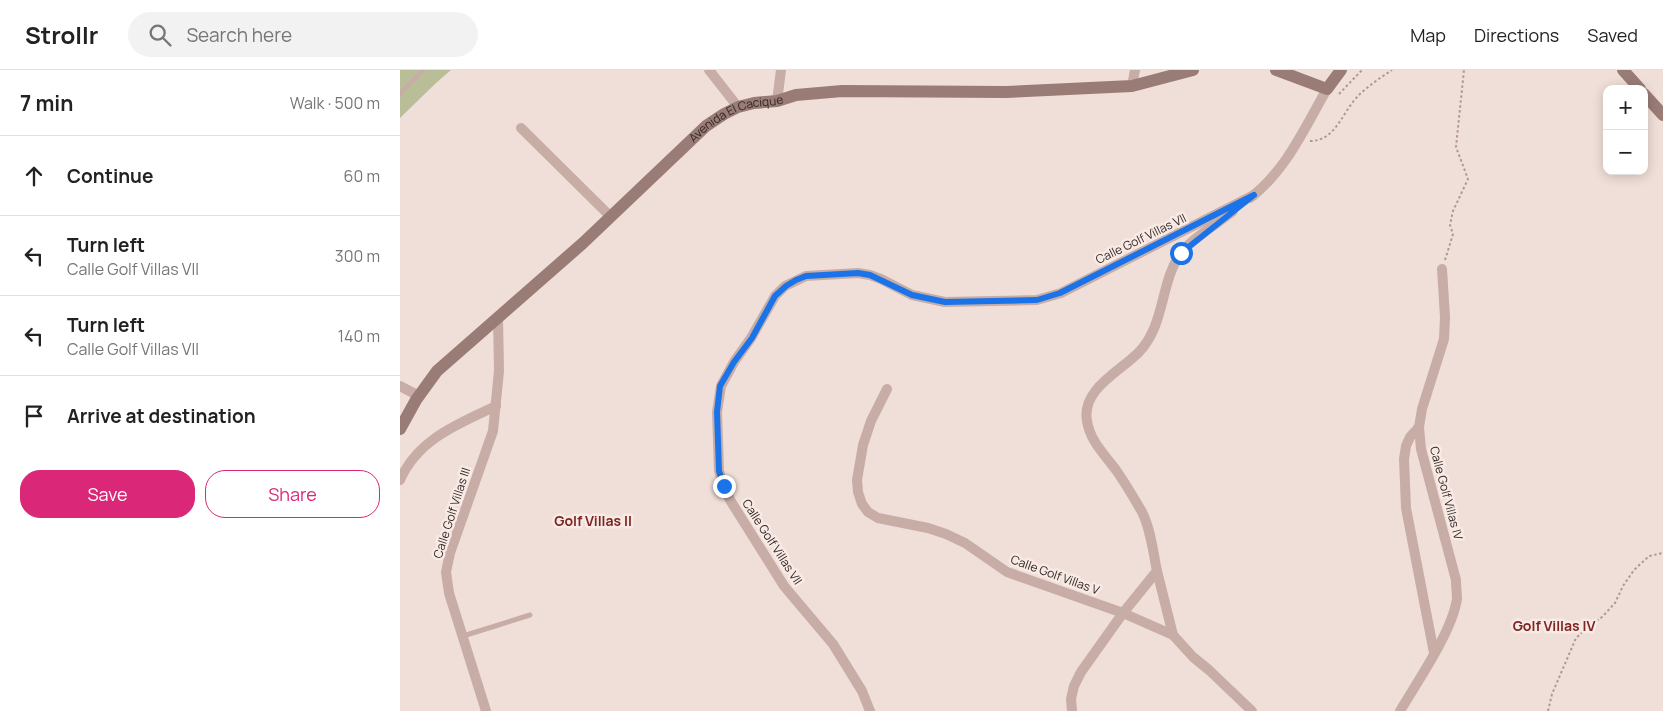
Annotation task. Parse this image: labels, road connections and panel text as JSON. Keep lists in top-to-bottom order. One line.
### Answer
{"streets":{"street":["Avenida El Cacique","Calle Golf Villas VII","Calle Golf Villas IV","Calle Golf Villas III","Calle Golf Villas V"]},"crossings":[["Avenida El Cacique","Calle Golf Villas III"]],"districts":["Golf Villas II","Golf Villas IV"],"page":{"header":"Strollr","search":"Search here","nav":["Map","Directions","Saved"],"heading":["7 min","Walk · 500 m"],"map_buttons":["+","−"],"list":[["Continue","60 m"],["Turn left","Calle Golf Villas VII","300 m"],["Turn left","Calle Golf Villas VII","140 m"],"Arrive at destination"],"buttons":["Save","Share"]}}
